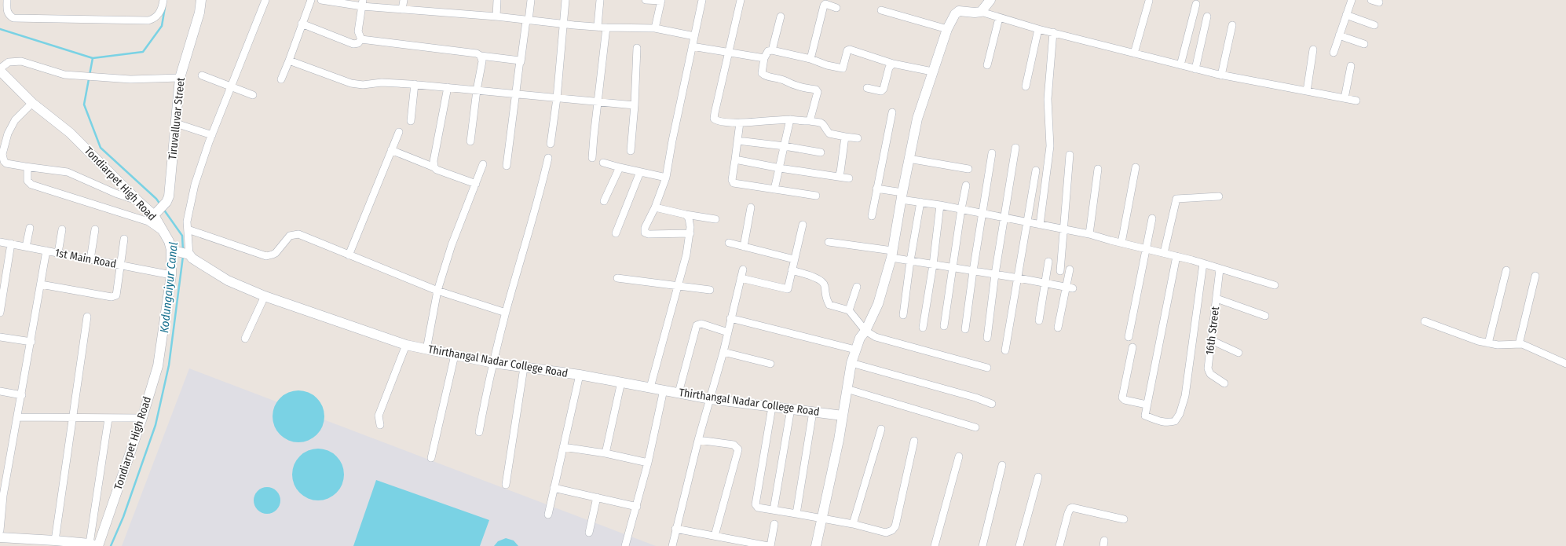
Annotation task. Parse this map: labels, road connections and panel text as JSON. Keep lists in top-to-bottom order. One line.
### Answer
{"streets":{"street":["Tiruvalluvar Street","Tondiarpet High Road","1st Main Road","16th Street","Thirthangal Nadar College Road"]},"crossings":[["Tiruvalluvar Street","Tondiarpet High Road"],["Tondiarpet High Road","1st Main Road"],["Tondiarpet High Road","Thirthangal Nadar College Road"]],"water":["Kodungaiyur Canal"]}
